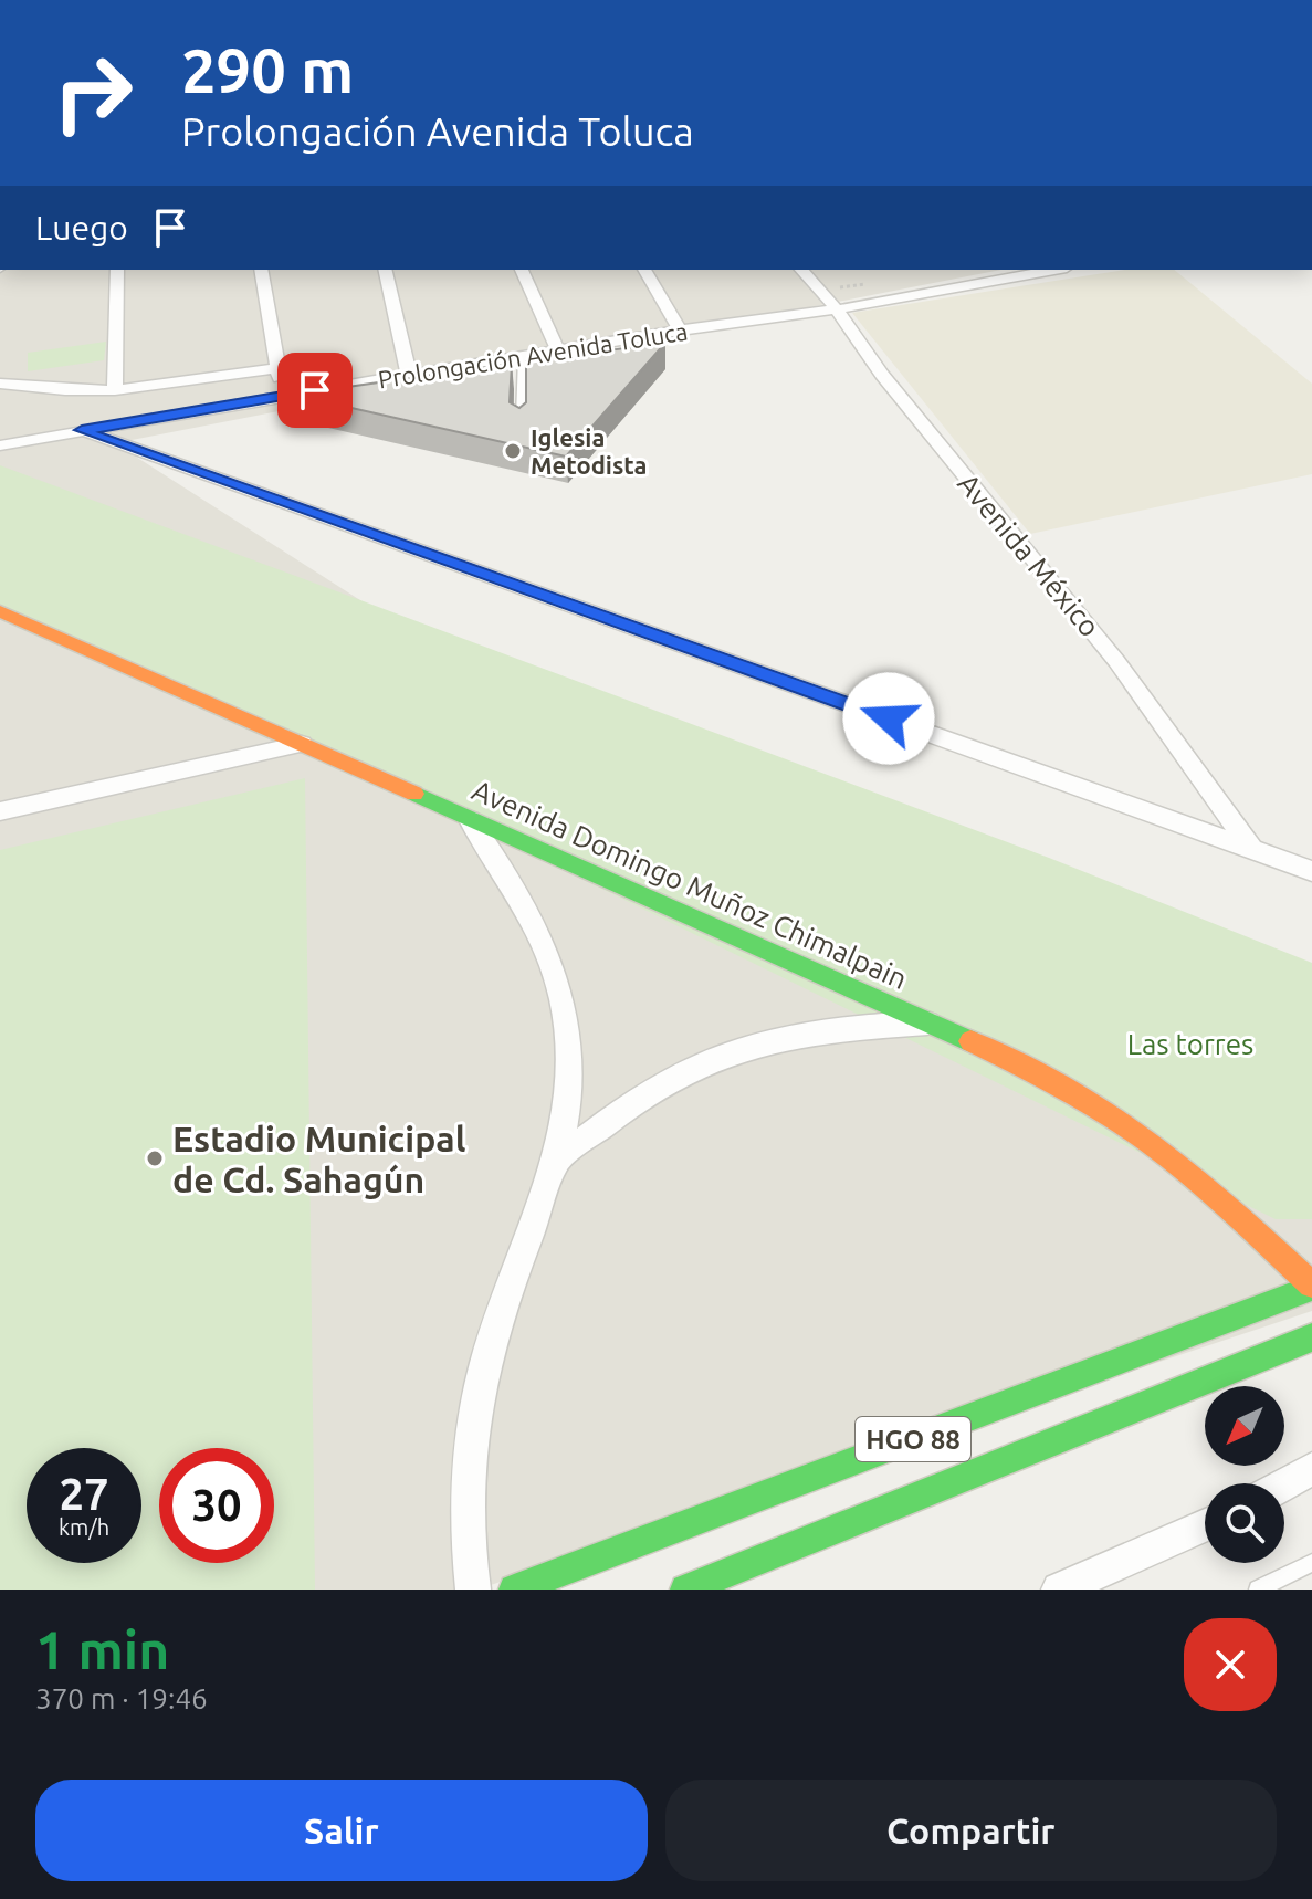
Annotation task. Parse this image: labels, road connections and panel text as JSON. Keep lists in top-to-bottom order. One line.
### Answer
{"streets":{"street":["Prolongación Avenida Toluca","Avenida México","Avenida Domingo Muñoz Chimalpain","HGO 88"]},"crossings":[["Prolongación Avenida Toluca","Avenida México"],["Avenida Domingo Muñoz Chimalpain","HGO 88"]],"parks":["Las torres"],"places":["Iglesia Metodista","Estadio Municipal de Cd. Sahagún"],"north":"bottom left","page":{"turn":["290 m","Prolongación Avenida Toluca"],"then":"Luego","speed":"27 km/h","limit":"30","heading":["1 min","370 m · 19:46"],"buttons":["Salir","Compartir"]}}
